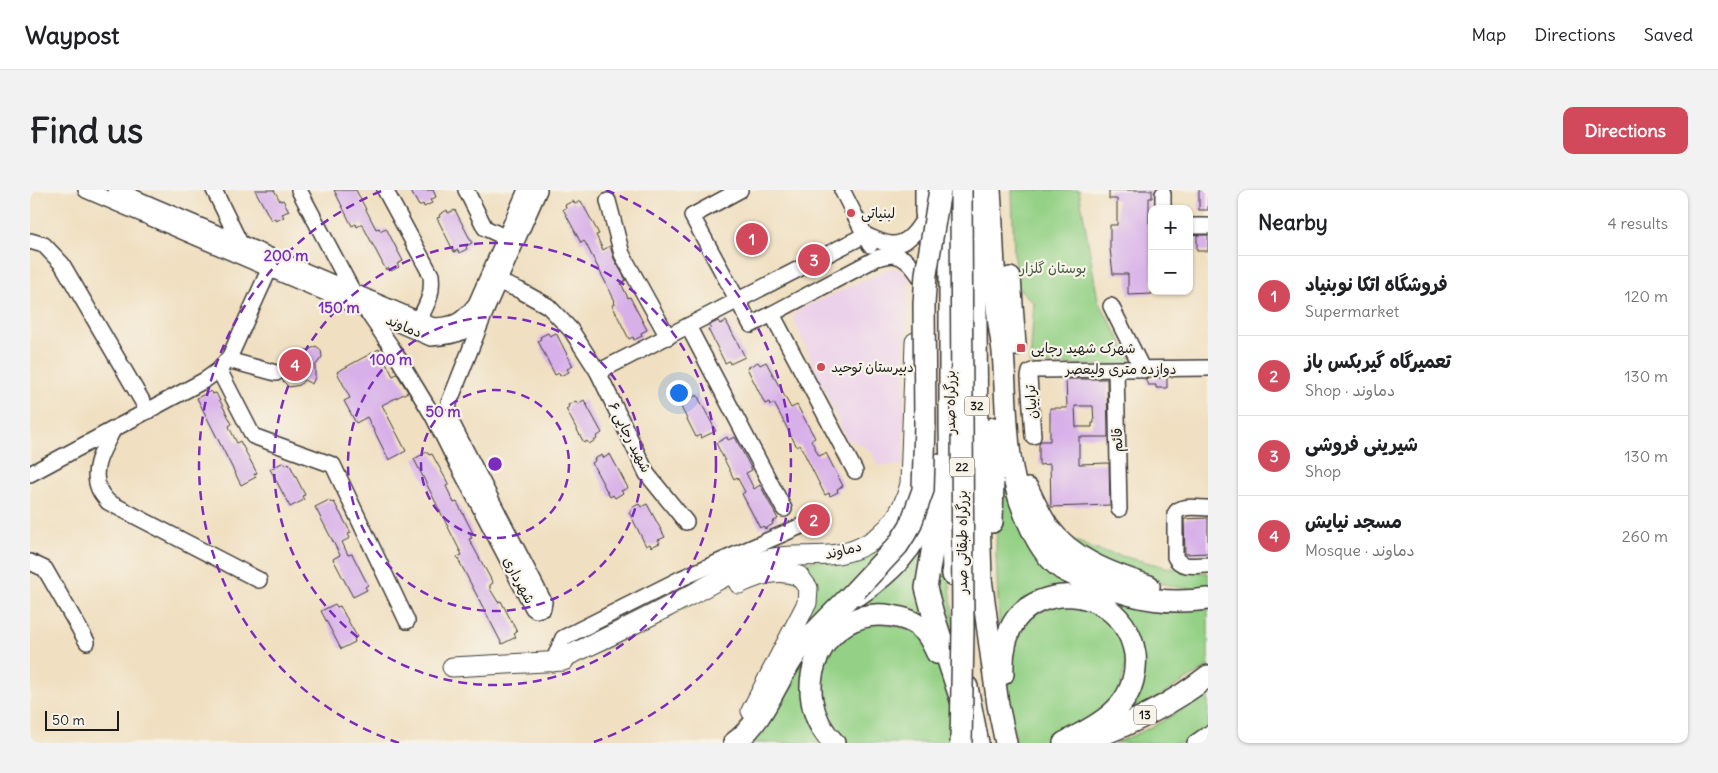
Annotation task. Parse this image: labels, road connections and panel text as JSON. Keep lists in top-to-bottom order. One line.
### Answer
{"streets":{"highway":["بزرگراه صدر","32","22","بزرگراه طبقاتی صدر","13"],"main road":["دماوند"],"street":["دوازده متری ولیعصر","ترابیان","شهید رجایی ۶","قائم","شهرداری"]},"crossings":[["دماوند","شهید رجایی ۶"],["دماوند","شهرداری"],["دوازده متری ولیعصر","ترابیان"],["دوازده متری ولیعصر","قائم"],["بزرگراه صدر","22"],["بزرگراه صدر","بزرگراه طبقاتی صدر"]],"parks":["بوستان گلزار"],"places":{"other":["لبنیاتی","دبیرستان توحید"],"transit":["شهرک شهید رجایی"]},"scale_bar":"50 m","page":{"header":"Waypost","nav":["Map","Directions","Saved"],"buttons":"Directions","title":"Find us","heading":["Nearby","4 results"],"map_buttons":["+","−"],"pins":["1","3","4","2"],"list":[{"mark":"1","name":"فروشگاه اتکا نوبنیاد","note":"Supermarket","value":"120 m"},{"mark":"2","name":"تعمیرگاه گیربکس باز","note":"Shop · دماوند","value":"130 m"},{"mark":"3","name":"شیرینی فروشی","note":"Shop","value":"130 m"},{"mark":"4","name":"مسجد نیایش","note":"Mosque · دماوند","value":"260 m"}],"scale":"50 m"},"rings":["200 m","150 m","100 m","50 m"]}
